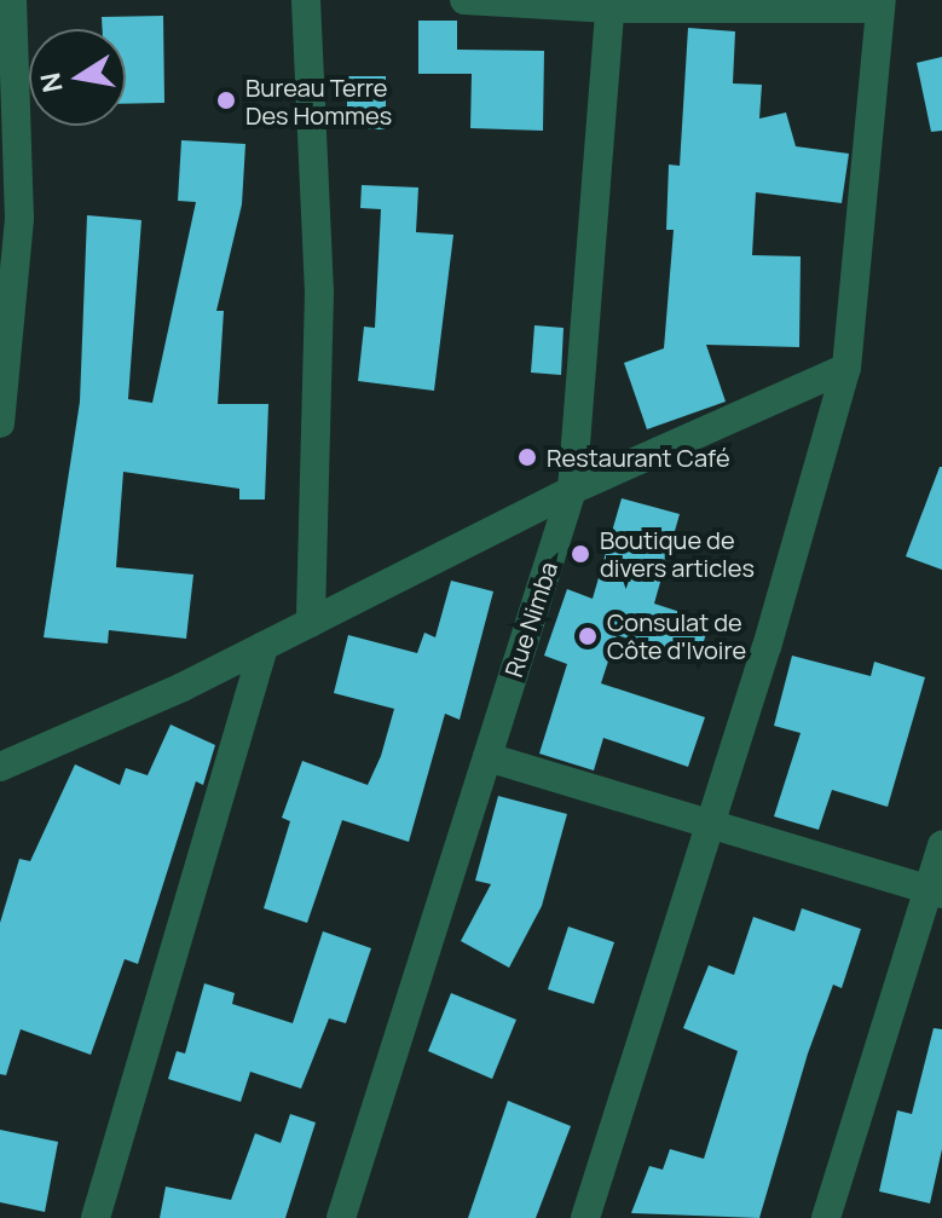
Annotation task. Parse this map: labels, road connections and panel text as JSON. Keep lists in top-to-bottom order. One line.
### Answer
{"streets":{"street":["Rue Nimba"]},"places":["Bureau Terre Des Hommes","Restaurant Café","Boutique de divers articles","Consulat de Côte d'Ivoire"],"north":"left"}
